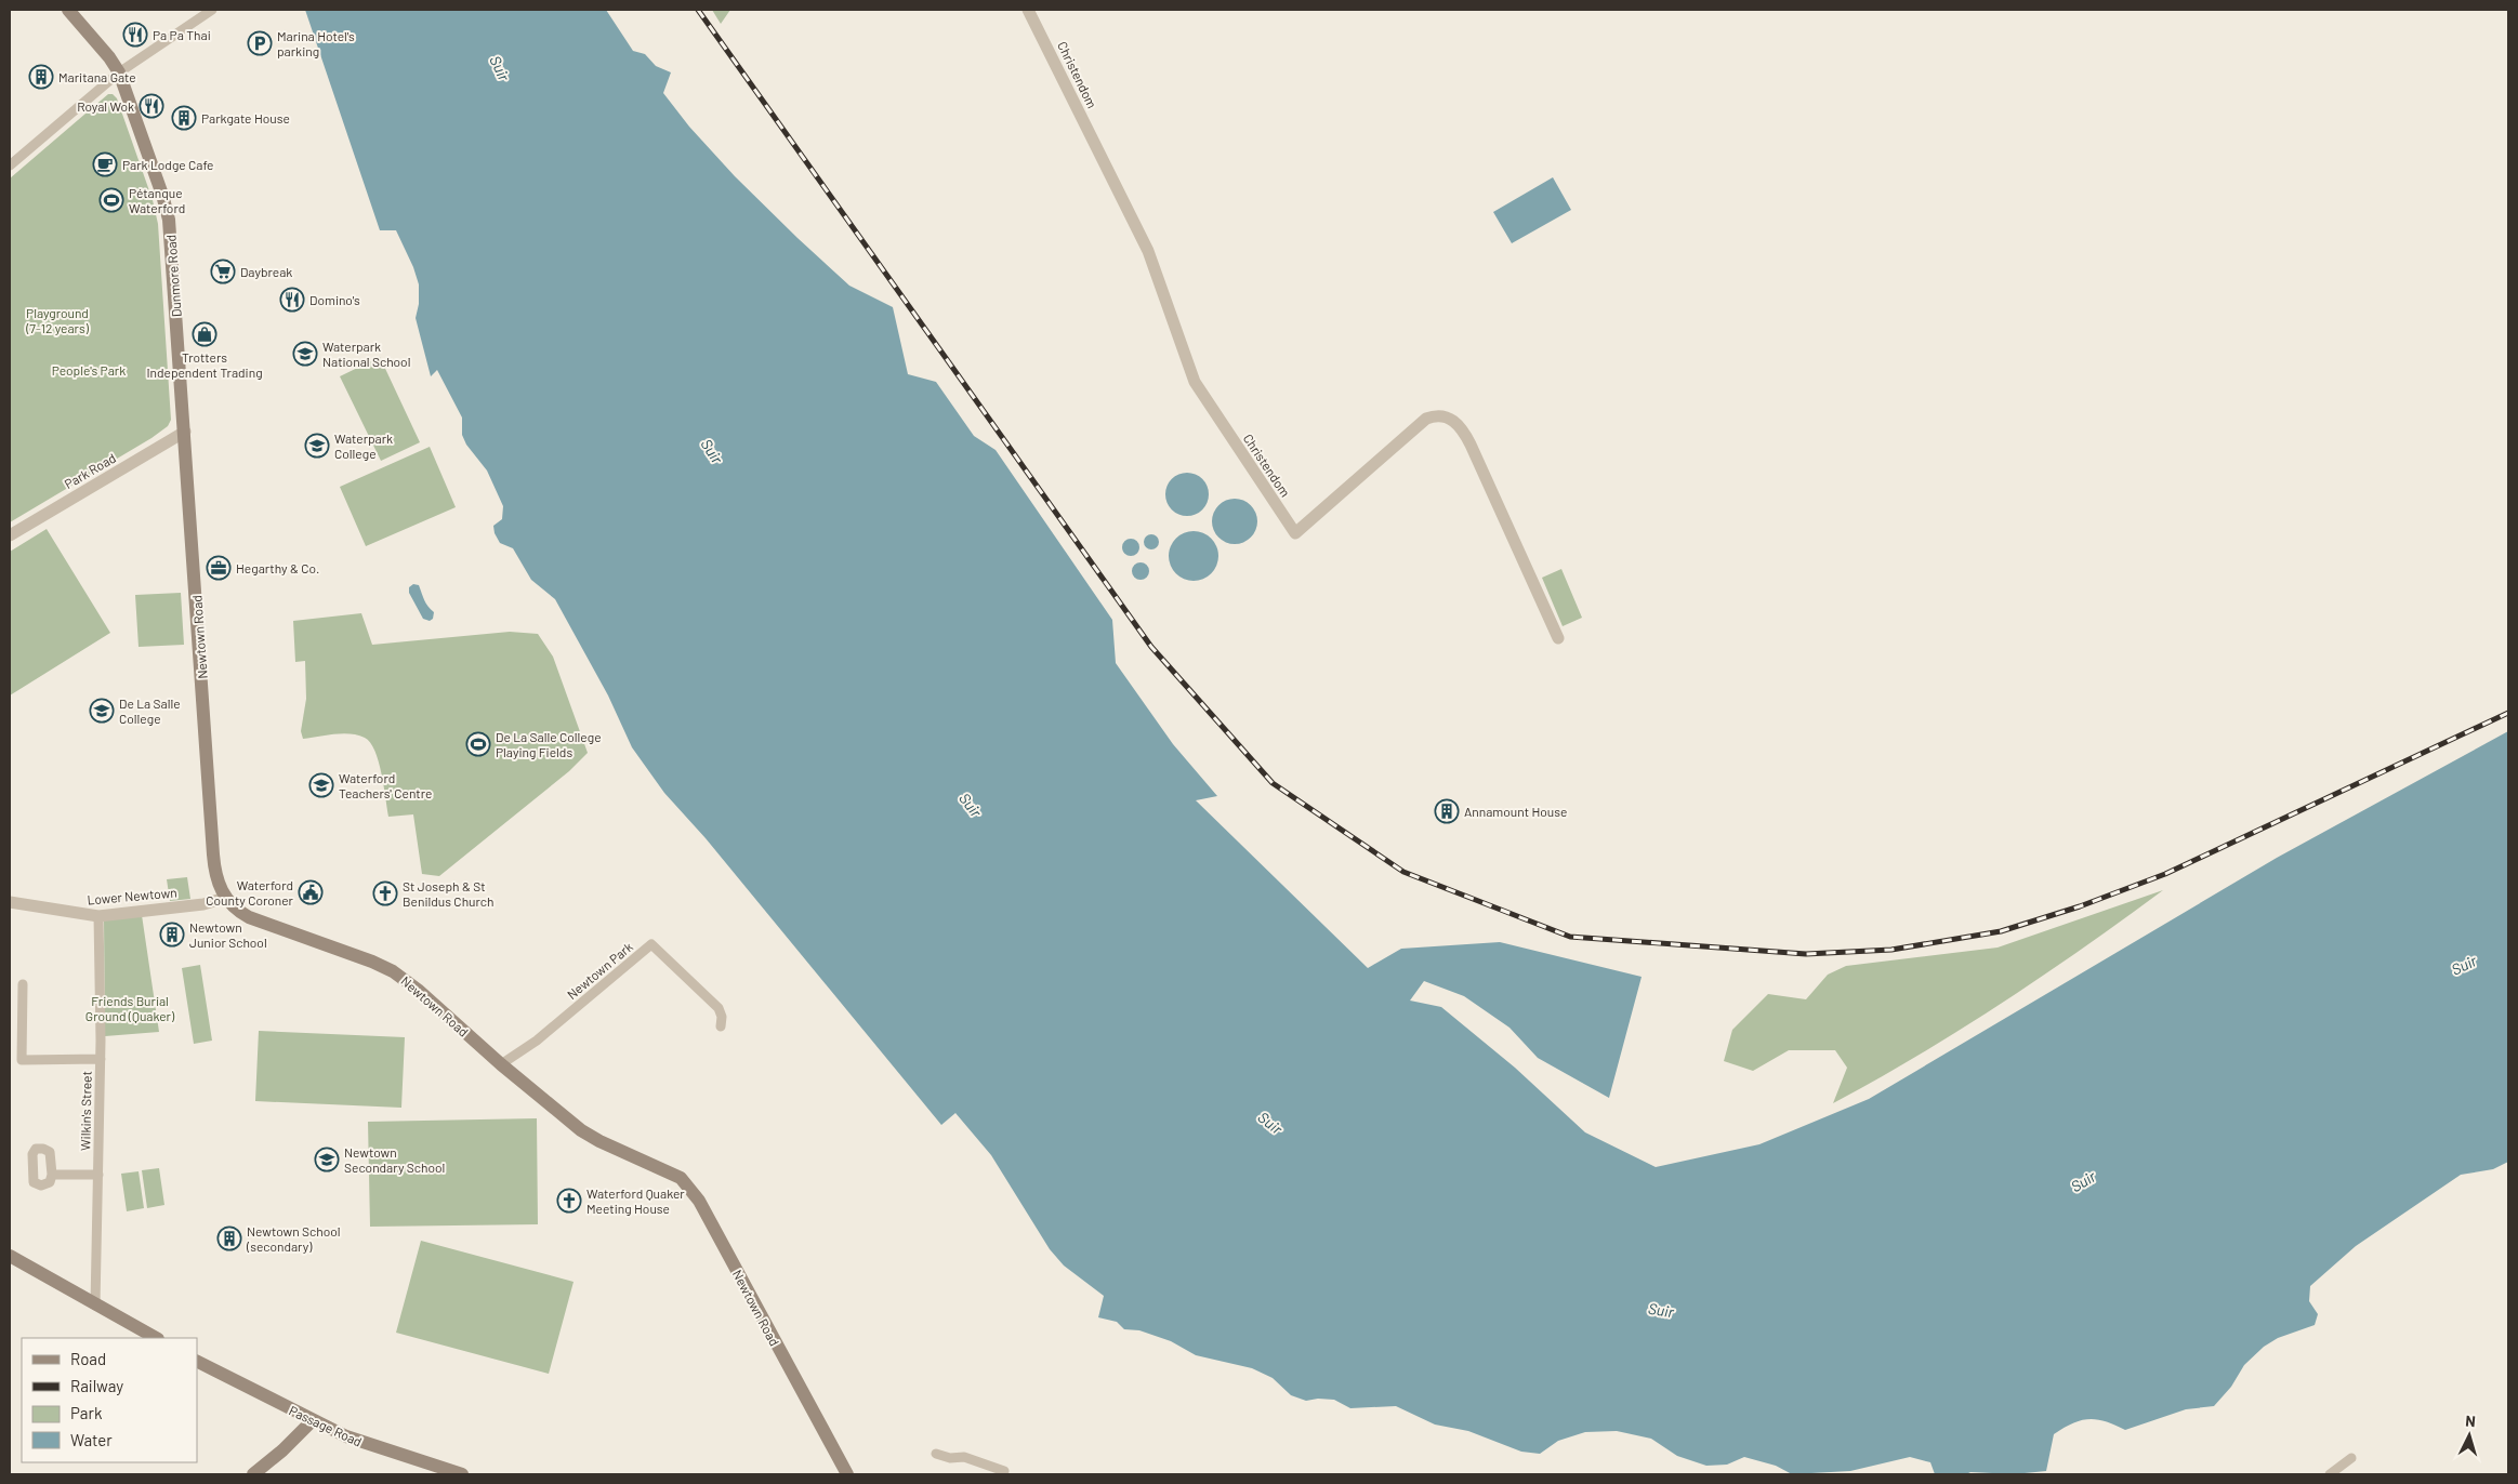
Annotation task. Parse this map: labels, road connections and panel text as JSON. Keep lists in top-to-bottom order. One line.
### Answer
{"streets":{"main road":["Dunmore Road","Newtown Road","Passage Road"],"street":["Christendom","Park Road","Lower Newtown","Newtown Park","Wilkin's Street"]},"crossings":[["Dunmore Road","Park Road"],["Dunmore Road","Newtown Road"],["Park Road","Newtown Road"],["Newtown Road","Lower Newtown"],["Newtown Road","Newtown Park"],["Lower Newtown","Wilkin's Street"]],"water":["Suir"],"parks":["Playground (7-12 years)","People's Park","Friends Burial Ground (Quaker)"],"places":{"restaurant":["Pa Pa Thai","Royal Wok","Domino's"],"parking":["Marina Hotel's parking"],"building":["Maritana Gate","Parkgate House","Annamount House","Newtown Junior School","Newtown School (secondary)"],"cafe":["Park Lodge Cafe"],"sports":["Pétanque Waterford","De La Salle College Playing Fields"],"supermarket":["Daybreak"],"shop":["Trotters Independent Trading"],"school or university":["Waterpark National School","Waterpark College","De La Salle College","Waterford Teachers' Centre","Newtown Secondary School"],"office":["Hegarthy & Co."],"public building":["Waterford County Coroner"],"church":["St Joseph & St Benildus Church","Waterford Quaker Meeting House"]},"legend":["Road","Railway","Park","Water"],"north":"top"}
